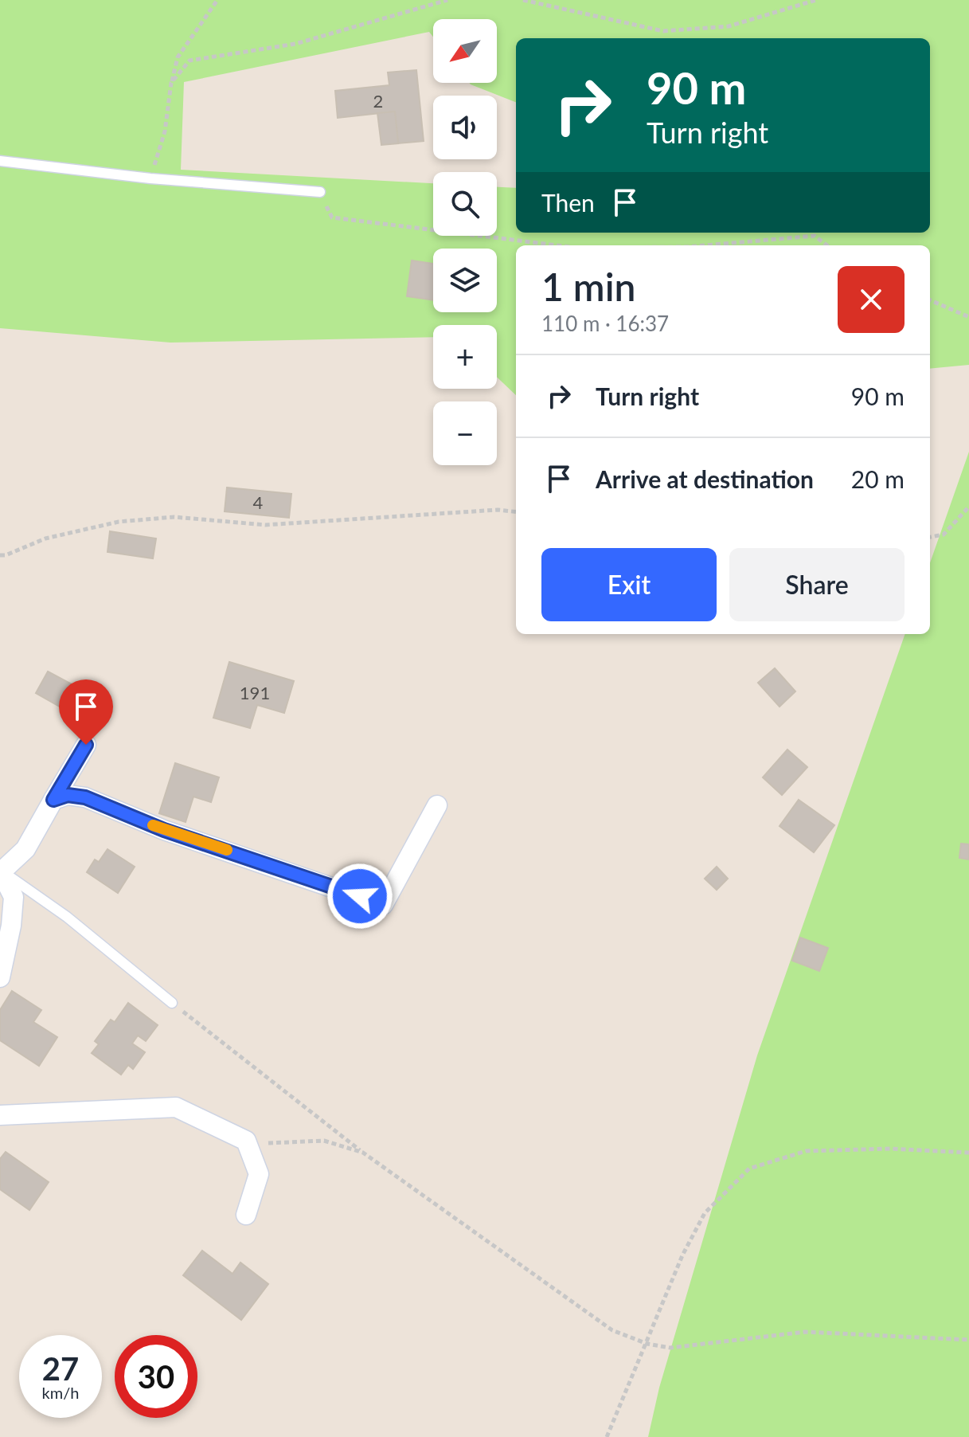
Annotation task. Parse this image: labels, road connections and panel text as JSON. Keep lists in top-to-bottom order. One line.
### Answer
{"house_numbers":["2","4","191"],"north":"bottom left","page":{"map_buttons":["+","−"],"turn":["90 m","Turn right"],"then":"Then","heading":["1 min","110 m · 16:37"],"list":[{"name":"Turn right","value":"90 m"},{"name":"Arrive at destination","value":"20 m"}],"buttons":["Exit","Share"],"speed":"27 km/h","limit":"30"}}
